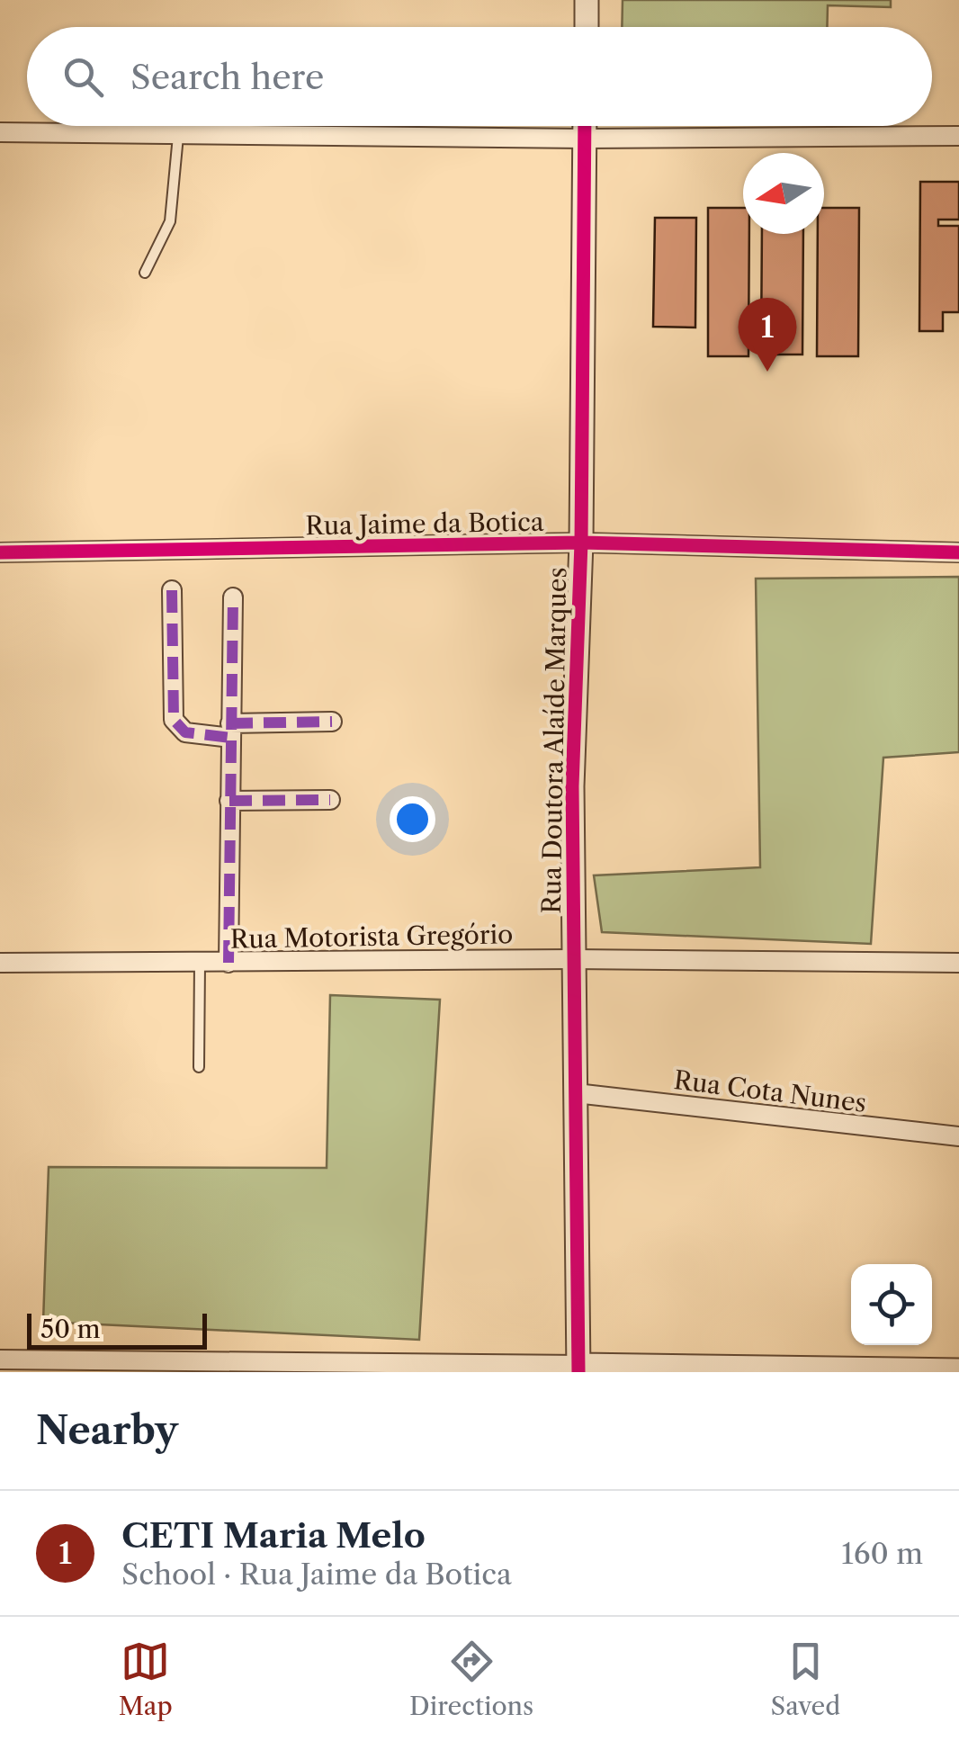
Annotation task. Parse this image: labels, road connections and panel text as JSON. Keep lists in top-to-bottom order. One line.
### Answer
{"streets":{"street":["Rua Jaime da Botica","Rua Doutora Alaíde Marques","Rua Motorista Gregório","Rua Cota Nunes"]},"crossings":[["Rua Jaime da Botica","Rua Doutora Alaíde Marques"],["Rua Doutora Alaíde Marques","Rua Motorista Gregório"],["Rua Doutora Alaíde Marques","Rua Cota Nunes"]],"scale_bar":"50 m","north":"left","page":{"search":"Search here","pins":"1","scale":"50 m","heading":"Nearby","list":[{"mark":"1","name":"CETI Maria Melo","note":"School · Rua Jaime da Botica","value":"160 m"}],"nav":["Map","Directions","Saved"]}}
